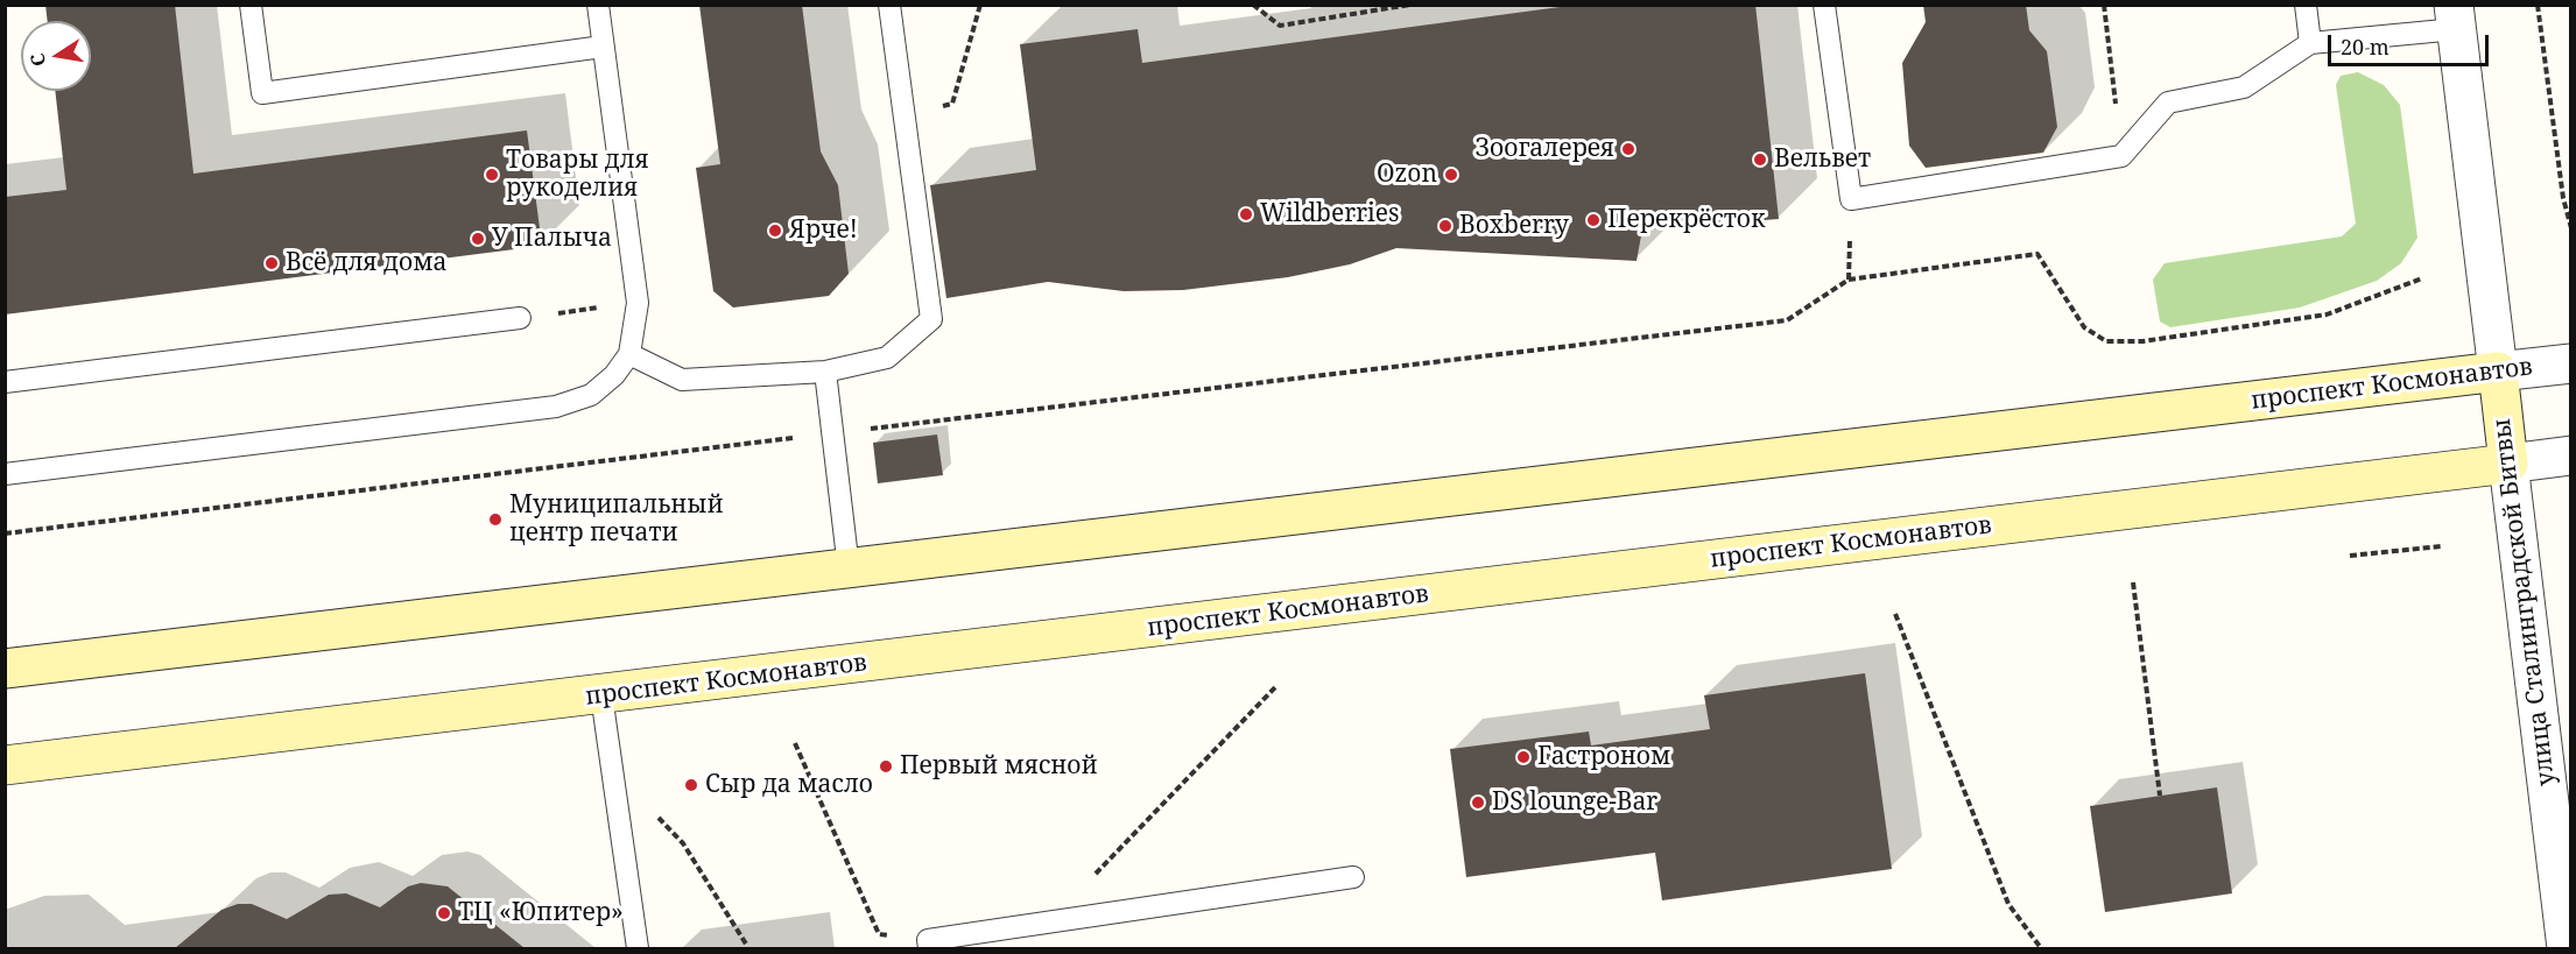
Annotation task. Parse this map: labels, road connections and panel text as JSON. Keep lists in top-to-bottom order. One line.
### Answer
{"streets":{"street":["проспект Космонавтов","улица Сталинградской Битвы"]},"crossings":[["проспект Космонавтов","улица Сталинградской Битвы"]],"places":["Зоогалерея","Вельвет","Товары для рукоделия","Ozon","Wildberries","Перекрёсток","Boxberry","Ярче!","У Палыча","Всё для дома","Муниципальный центр печати","Гастроном","Первый мясной","Сыр да масло","DS lounge-Bar","ТЦ «Юпитер»"],"scale_bar":"20 m","north":"left"}
